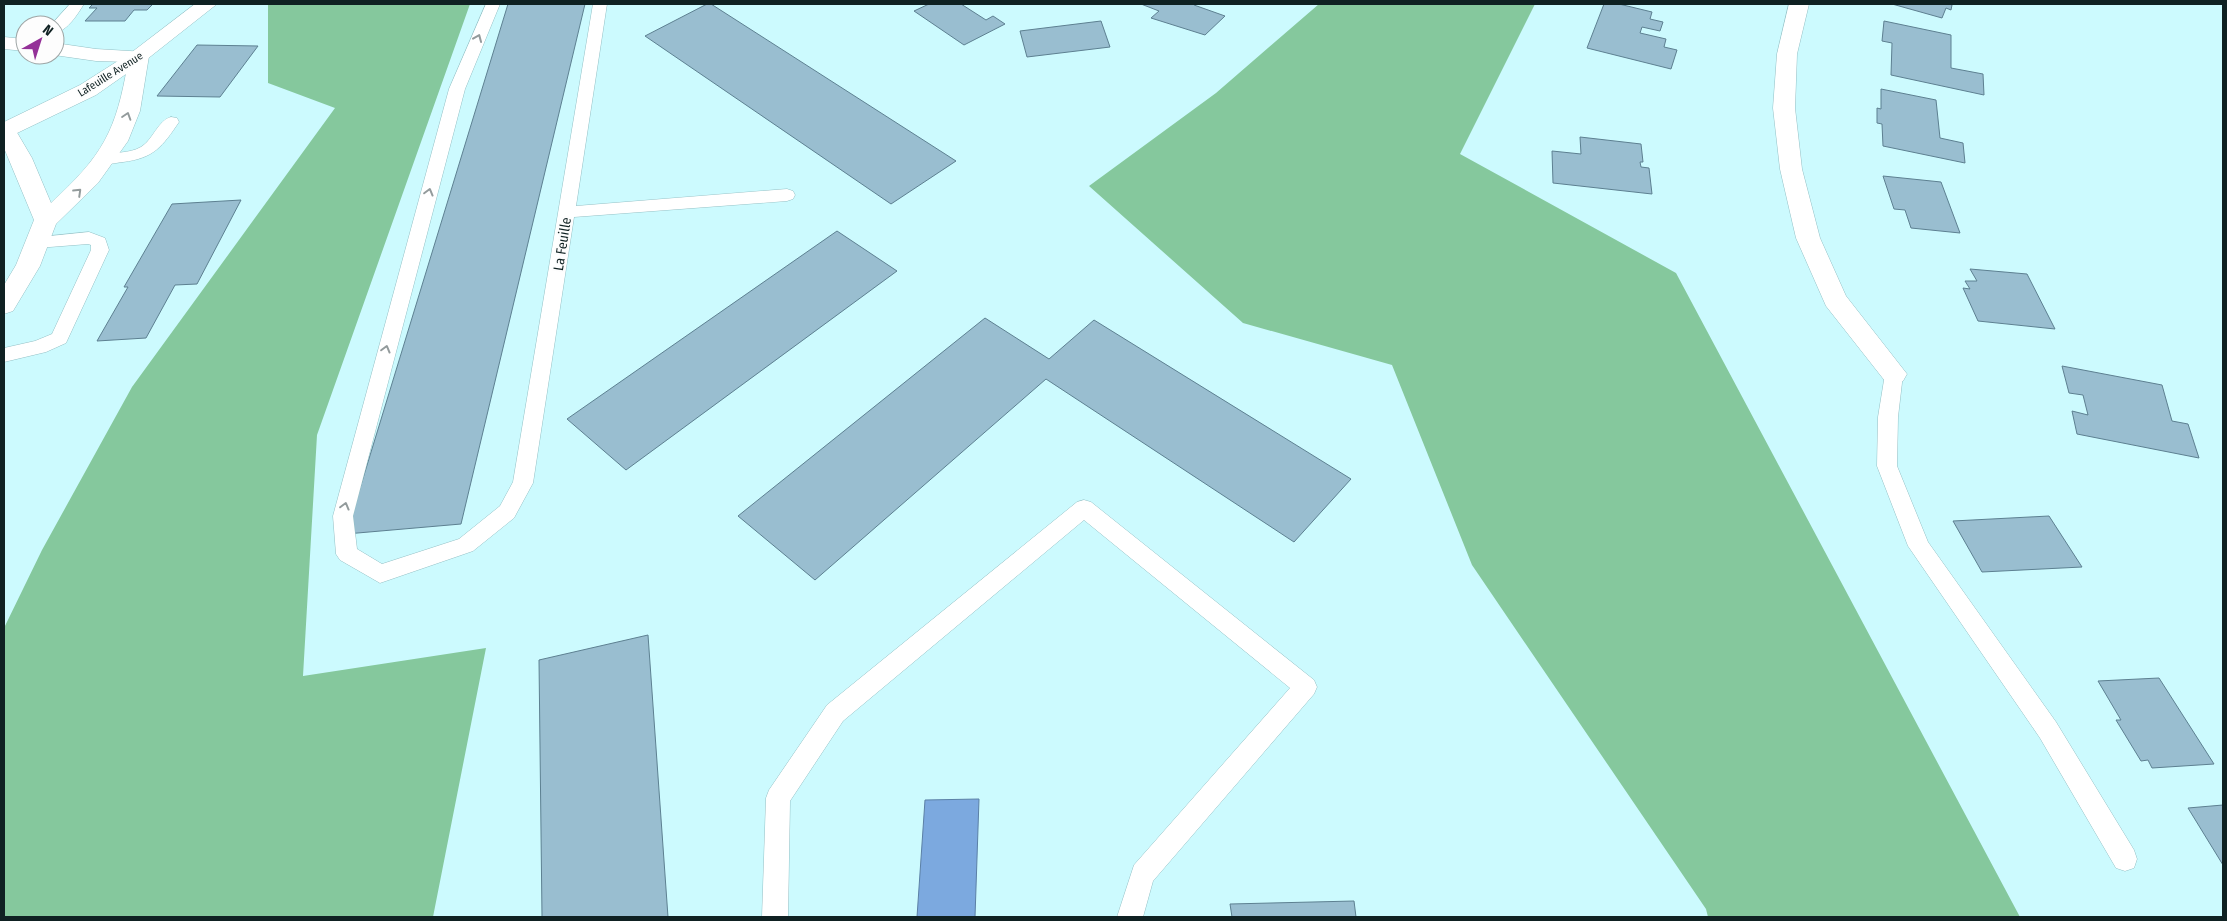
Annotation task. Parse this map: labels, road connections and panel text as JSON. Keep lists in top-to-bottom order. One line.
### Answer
{"streets":{"street":["Lafeuille Avenue"],"lane":["La Feuille"]},"north":"top right"}
